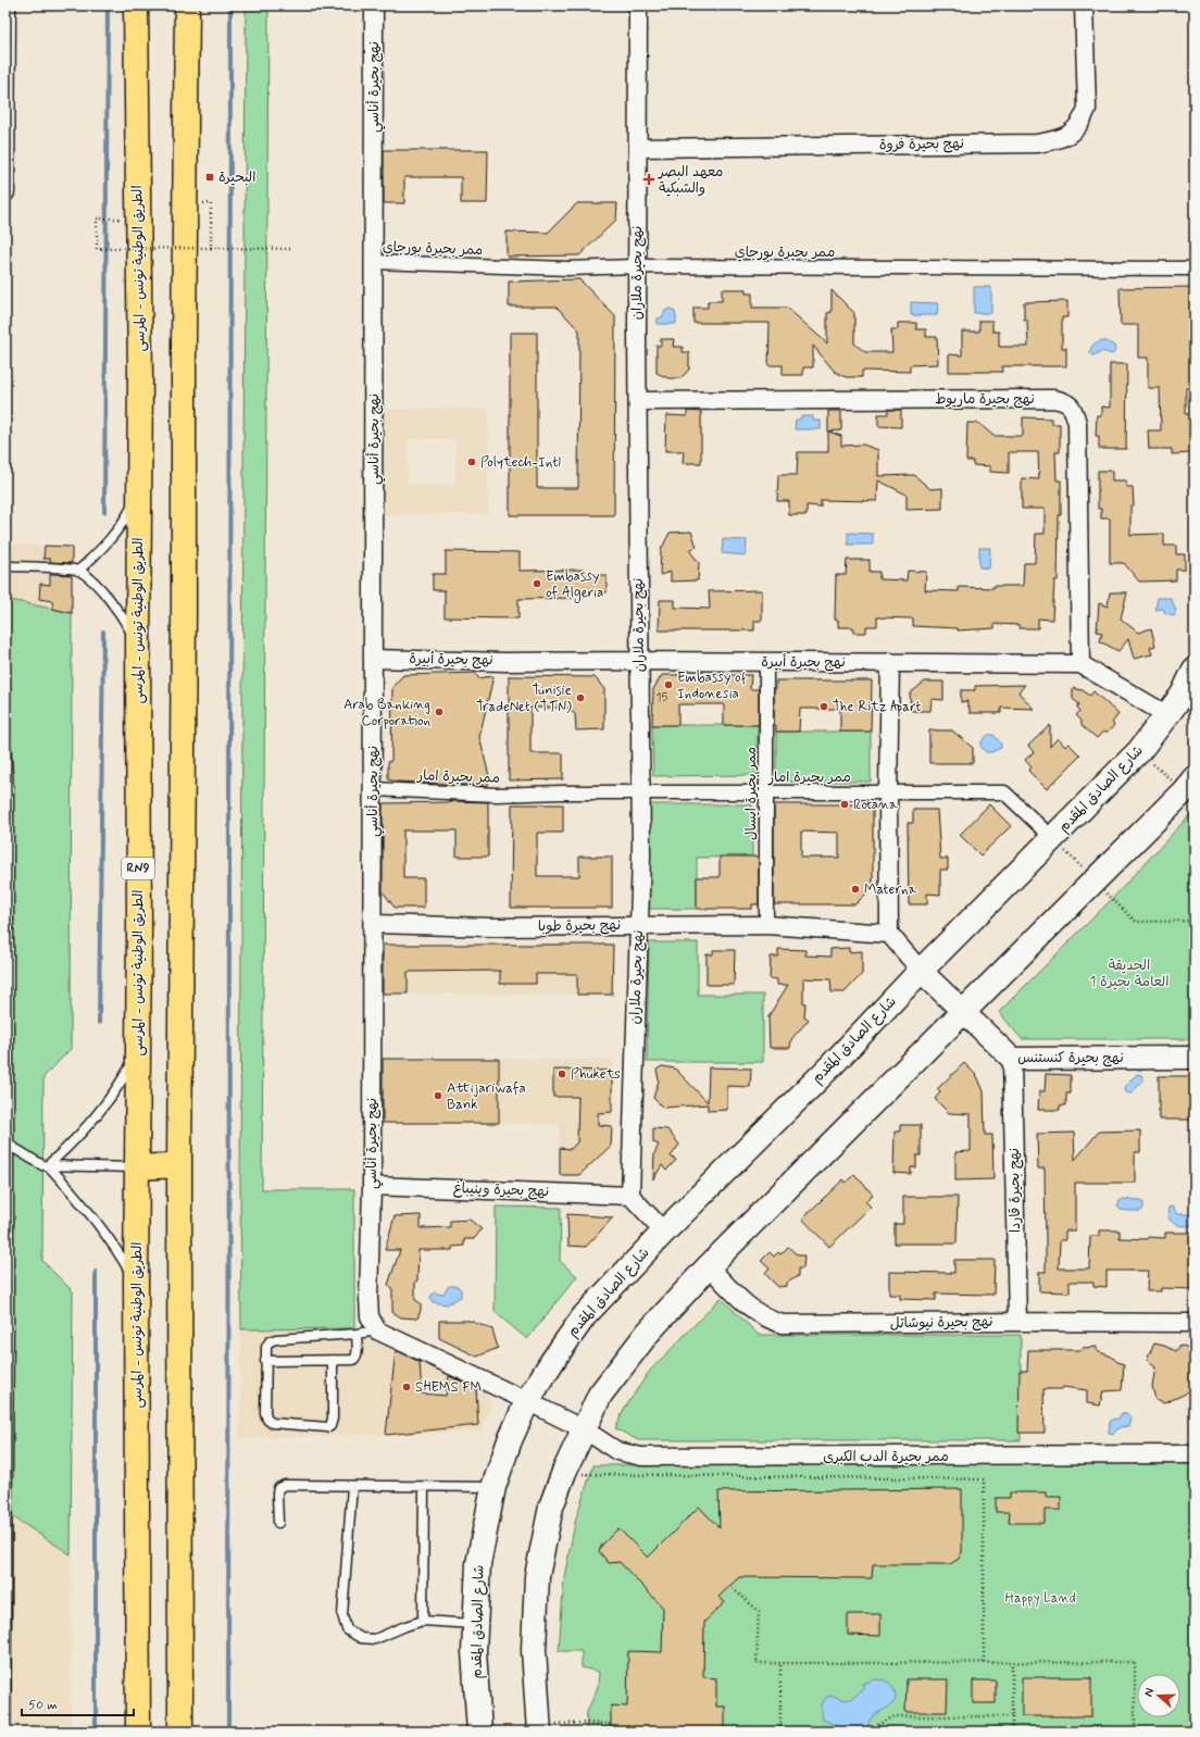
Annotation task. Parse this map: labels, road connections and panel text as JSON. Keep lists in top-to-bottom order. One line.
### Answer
{"streets":{"highway":["الطريق الوطنية تونس - المرسى","RN9"],"main road":["شارع الصادق المقدم"],"street":["نهج بحيرة أناسي","نهج بحيرة فروة","ممر بحيرة بورجاي","نهج بحيرة ملاران","نهج بحيرة ماريوط","نهج بحيرة أبيرة","ممر بحيرة امار","ممر بحيرة ايسال","نهج بحيرة طوبا","نهج بحيرة كنستنس","نهج بحيرة وينيباغ","نهج بحيرة قاردا","نهج بحيرة نيوشاتل","ممر بحيرة الدب الكبرى"]},"crossings":[["نهج بحيرة أناسي","ممر بحيرة بورجاي"],["نهج بحيرة أناسي","نهج بحيرة أبيرة"],["نهج بحيرة أناسي","ممر بحيرة امار"],["نهج بحيرة أناسي","نهج بحيرة طوبا"],["نهج بحيرة أناسي","نهج بحيرة وينيباغ"],["نهج بحيرة فروة","نهج بحيرة ملاران"],["ممر بحيرة بورجاي","نهج بحيرة ملاران"],["نهج بحيرة ملاران","نهج بحيرة ماريوط"],["نهج بحيرة ملاران","نهج بحيرة أبيرة"],["نهج بحيرة ملاران","ممر بحيرة امار"],["نهج بحيرة ملاران","نهج بحيرة طوبا"],["نهج بحيرة ملاران","نهج بحيرة وينيباغ"],["نهج بحيرة ماريوط","نهج بحيرة أبيرة"],["نهج بحيرة أبيرة","ممر بحيرة ايسال"],["ممر بحيرة امار","شارع الصادق المقدم"],["ممر بحيرة امار","ممر بحيرة ايسال"],["شارع الصادق المقدم","ممر بحيرة الدب الكبرى"],["ممر بحيرة ايسال","نهج بحيرة طوبا"],["نهج بحيرة كنستنس","نهج بحيرة قاردا"],["نهج بحيرة قاردا","نهج بحيرة نيوشاتل"]],"parks":["الحديقة العامة بحيرة 1","Happy Land"],"places":{"transit":["البحيرة"],"health":["معهد البصر والشبكية"],"other":["Polytech-Intl","Embassy of Algeria","Embassy of Indonesia","Tunisie TradeNet (TTN)","The Ritz Apart","Arab Banking Corporation","Rotana","Materna","Phukets","Attijariwafa Bank","SHEMS FM"]},"house_numbers":["15"],"scale_bar":"50 m","north":"left"}
